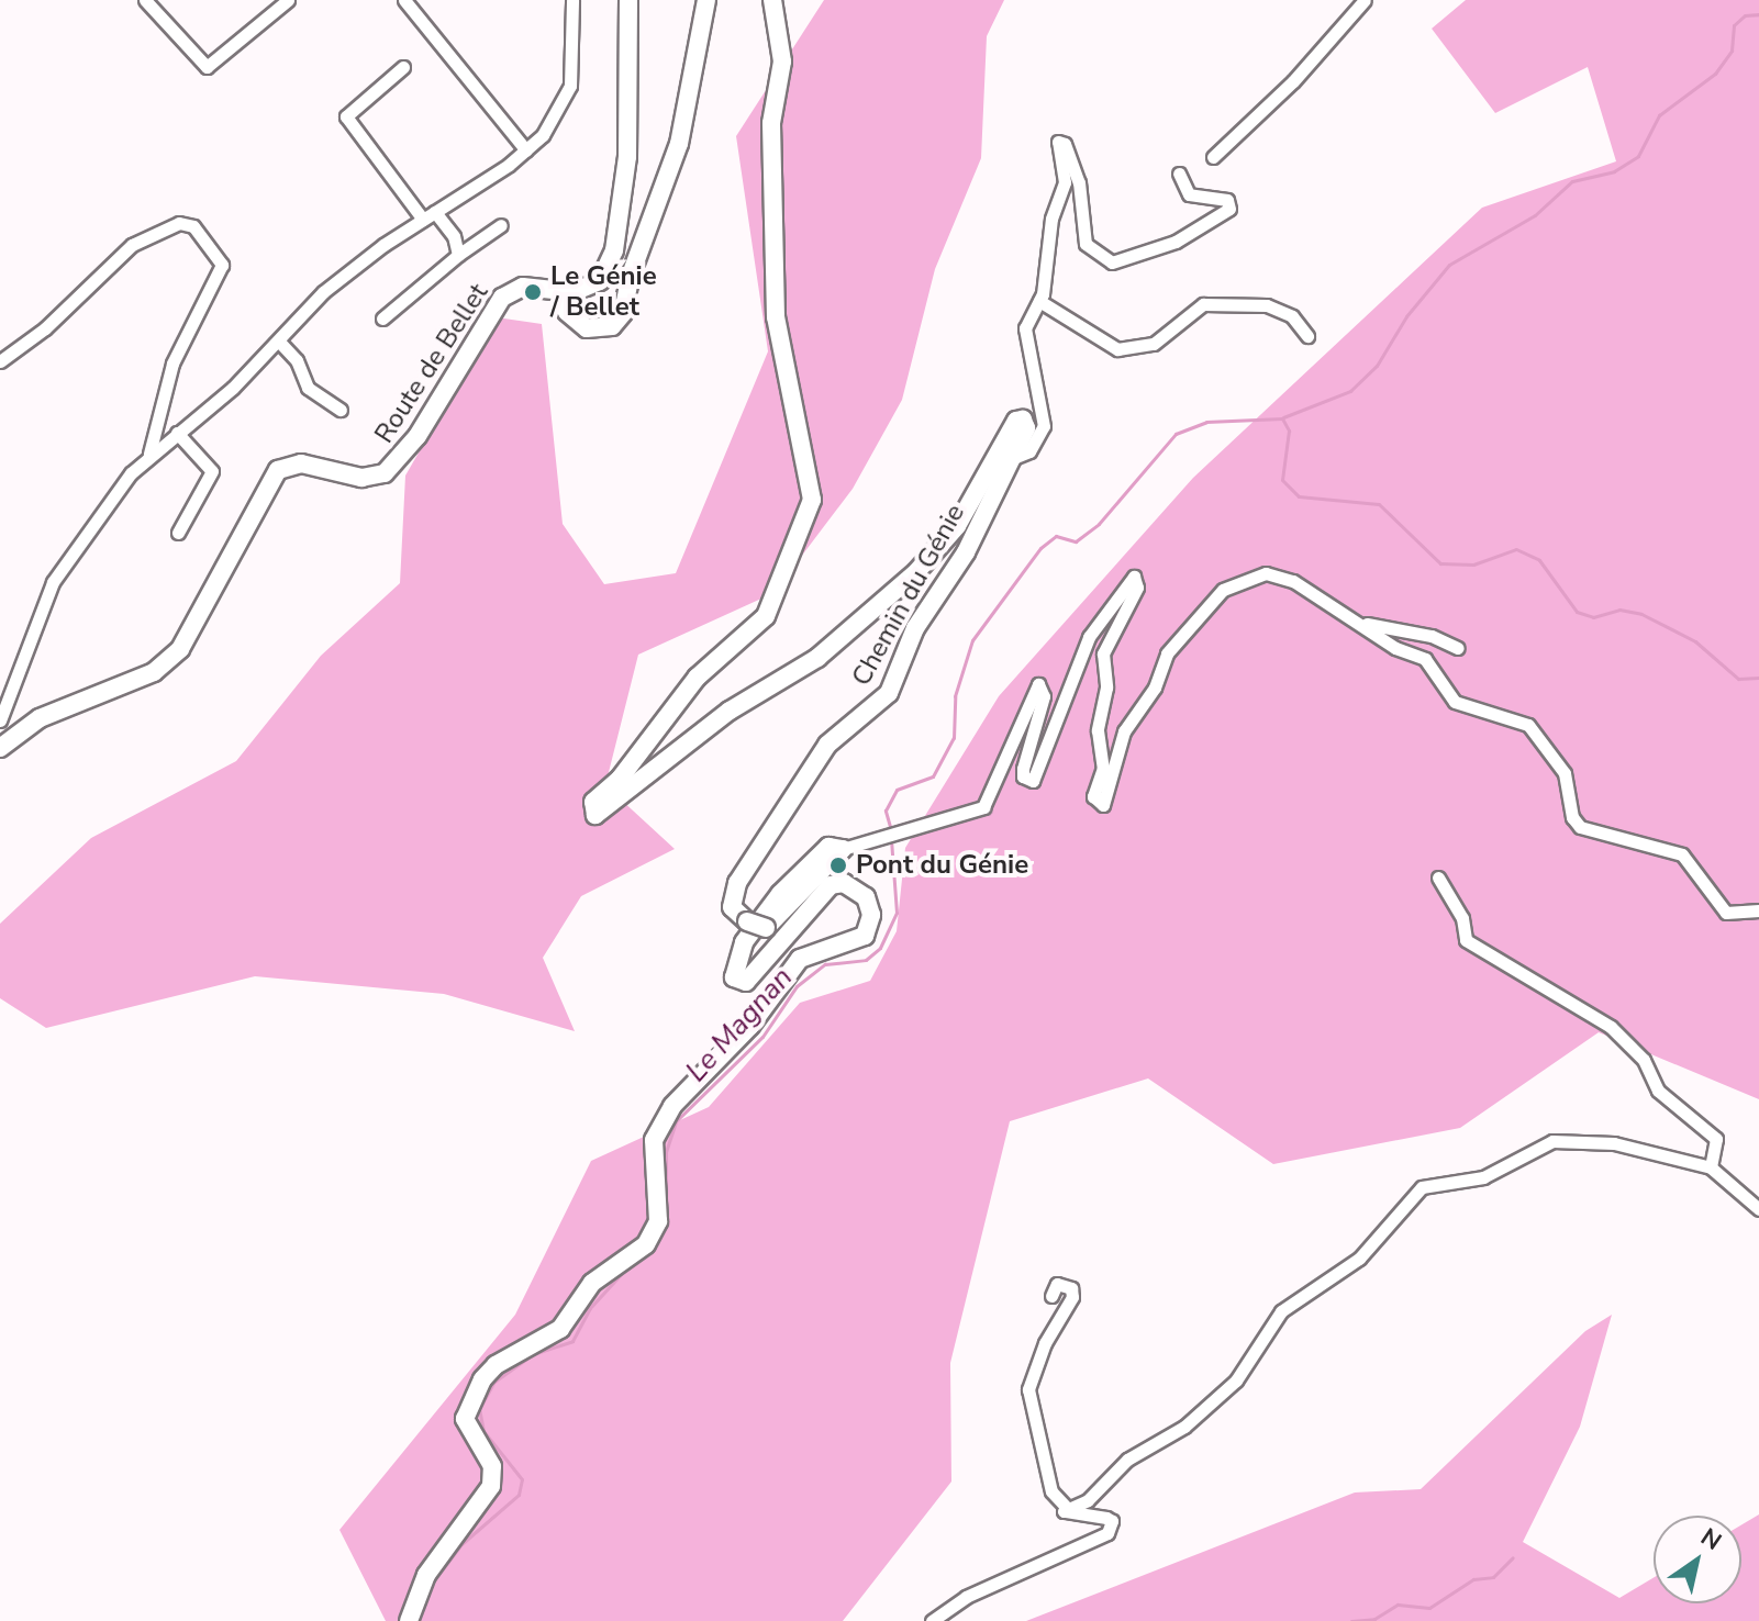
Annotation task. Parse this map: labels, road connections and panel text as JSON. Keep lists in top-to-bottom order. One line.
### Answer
{"streets":{"street":["Route de Bellet","Chemin du Génie"]},"water":["Le Magnan"],"places":["Le Génie / Bellet","Pont du Génie"],"north":"top right"}
